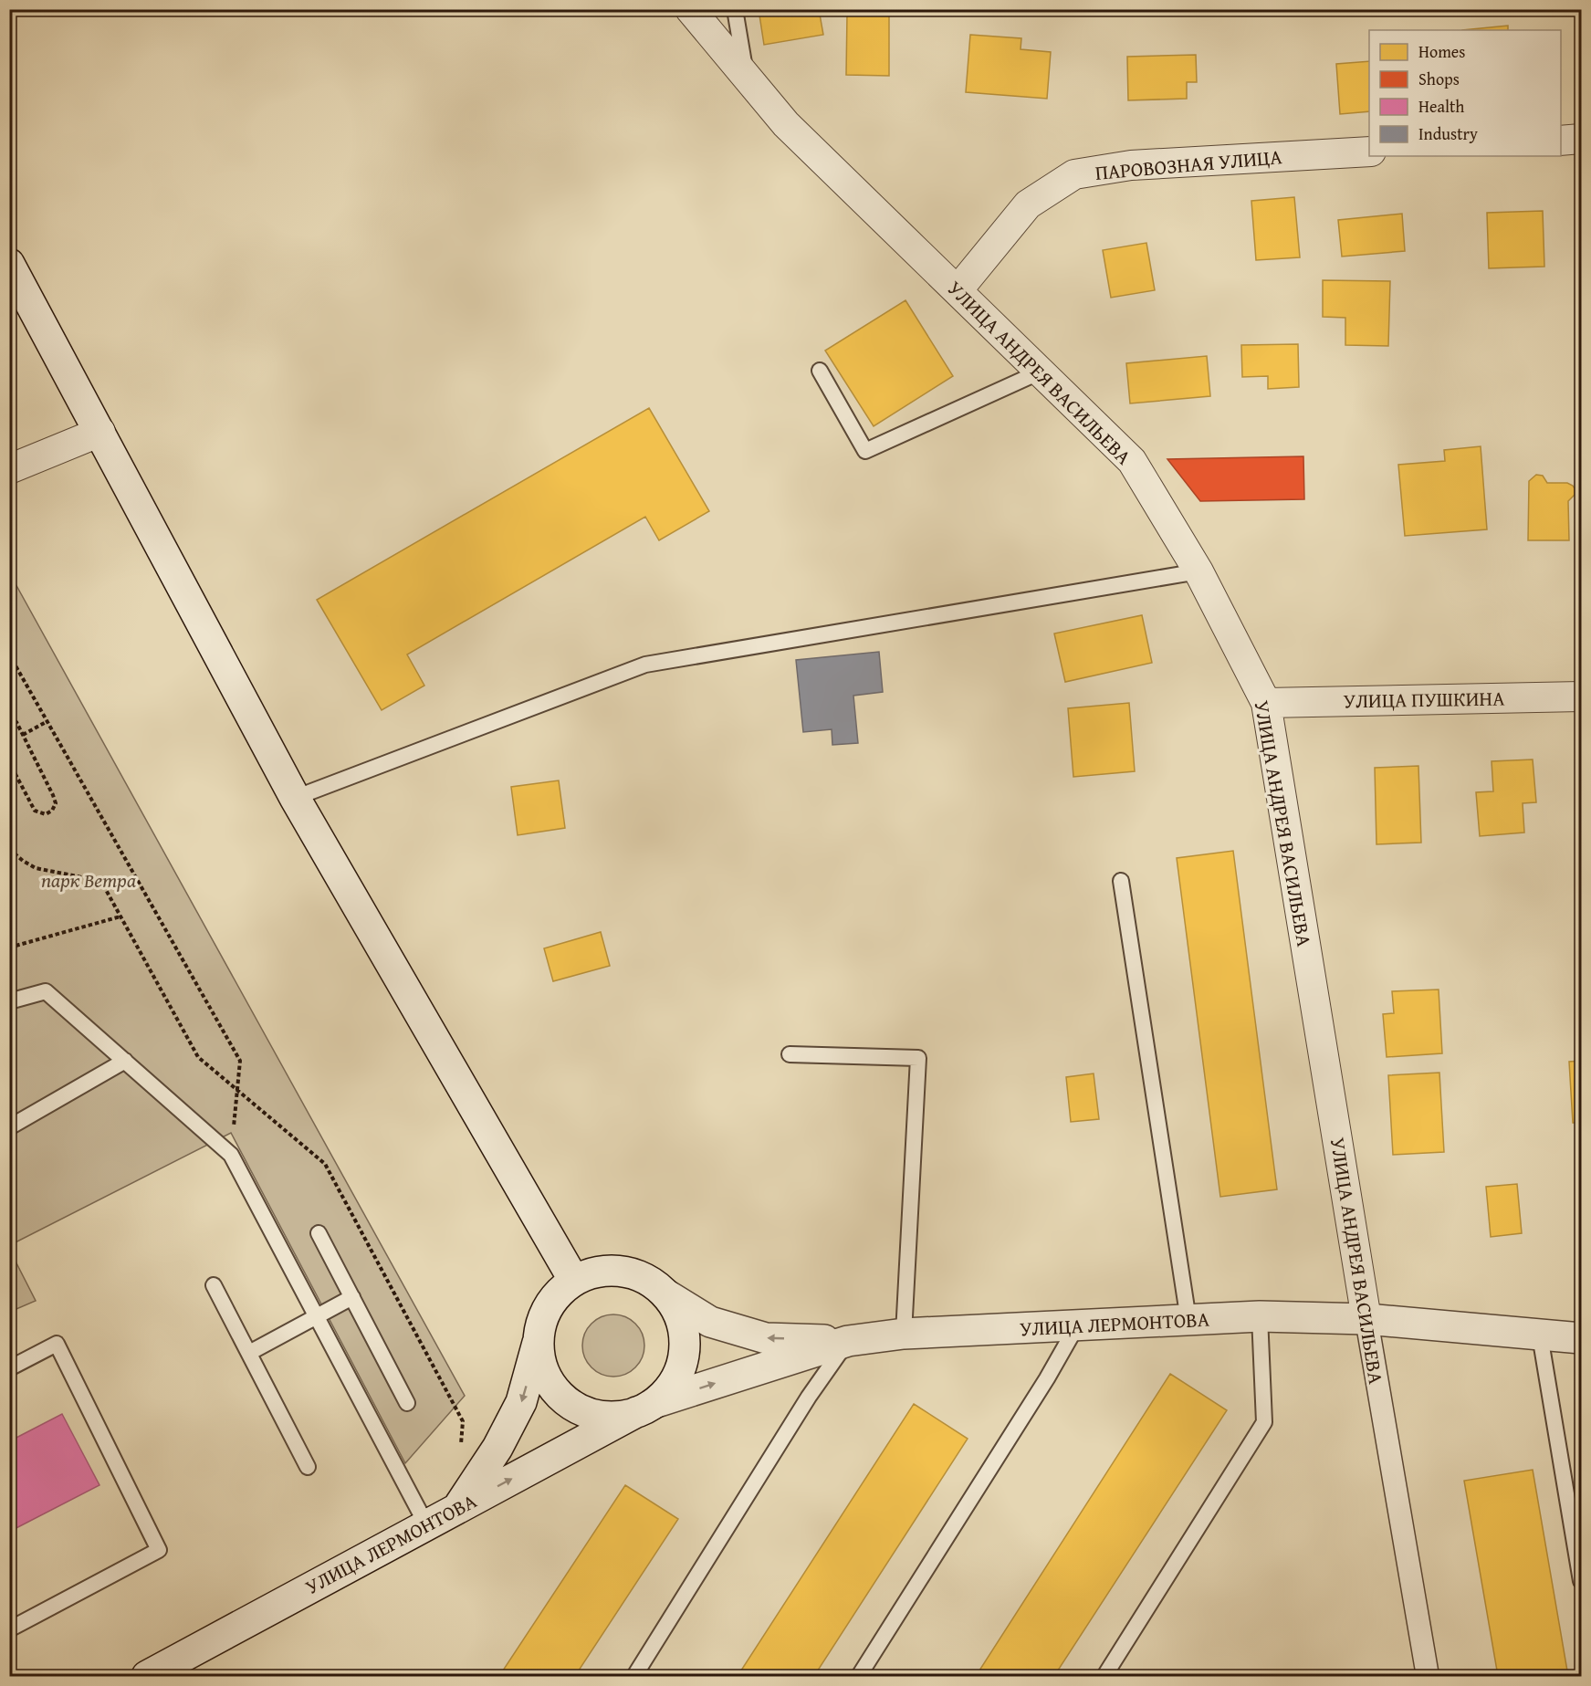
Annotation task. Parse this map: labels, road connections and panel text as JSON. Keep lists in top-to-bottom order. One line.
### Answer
{"streets":{"main road":["УЛИЦА ЛЕРМОНТОВА"],"street":["ПАРОВОЗНАЯ УЛИЦА","УЛИЦА АНДРЕЯ ВАСИЛЬЕВА","УЛИЦА ПУШКИНА"]},"crossings":[["ПАРОВОЗНАЯ УЛИЦА","УЛИЦА АНДРЕЯ ВАСИЛЬЕВА"],["УЛИЦА АНДРЕЯ ВАСИЛЬЕВА","УЛИЦА ПУШКИНА"],["УЛИЦА АНДРЕЯ ВАСИЛЬЕВА","УЛИЦА ЛЕРМОНТОВА"]],"parks":["парк Ветра"],"legend":["Homes","Shops","Health","Industry"]}
